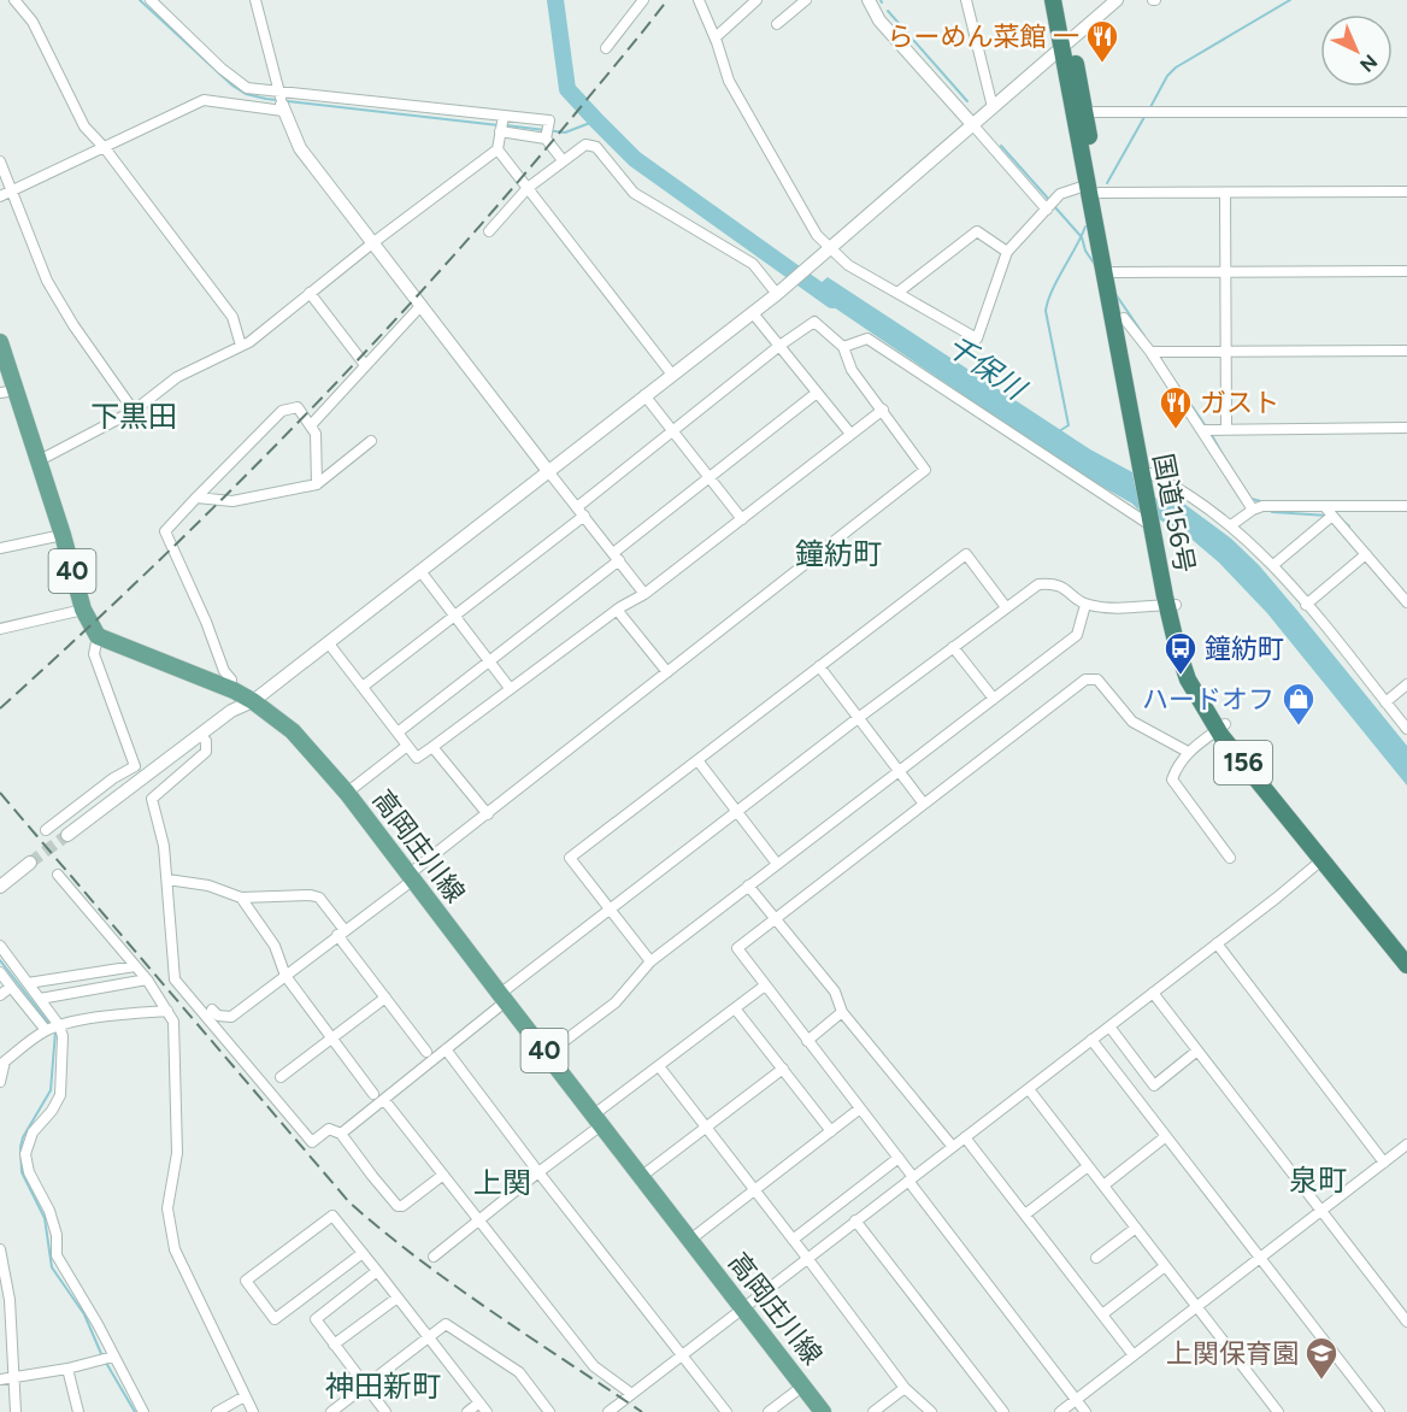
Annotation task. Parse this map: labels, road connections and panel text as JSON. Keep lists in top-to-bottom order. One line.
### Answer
{"streets":{"highway":["国道156号","156"],"main road":["40","高岡庄川線"]},"crossings":[["40","高岡庄川線"]],"districts":["下黒田","鐘紡町","泉町","上関","神田新町"],"water":["千保川"],"places":{"restaurant":["らーめん菜館 一","ガスト"],"bus stop":["鐘紡町"],"shop":["ハードオフ"],"school or university":["上関保育園"]},"north":"bottom right"}
